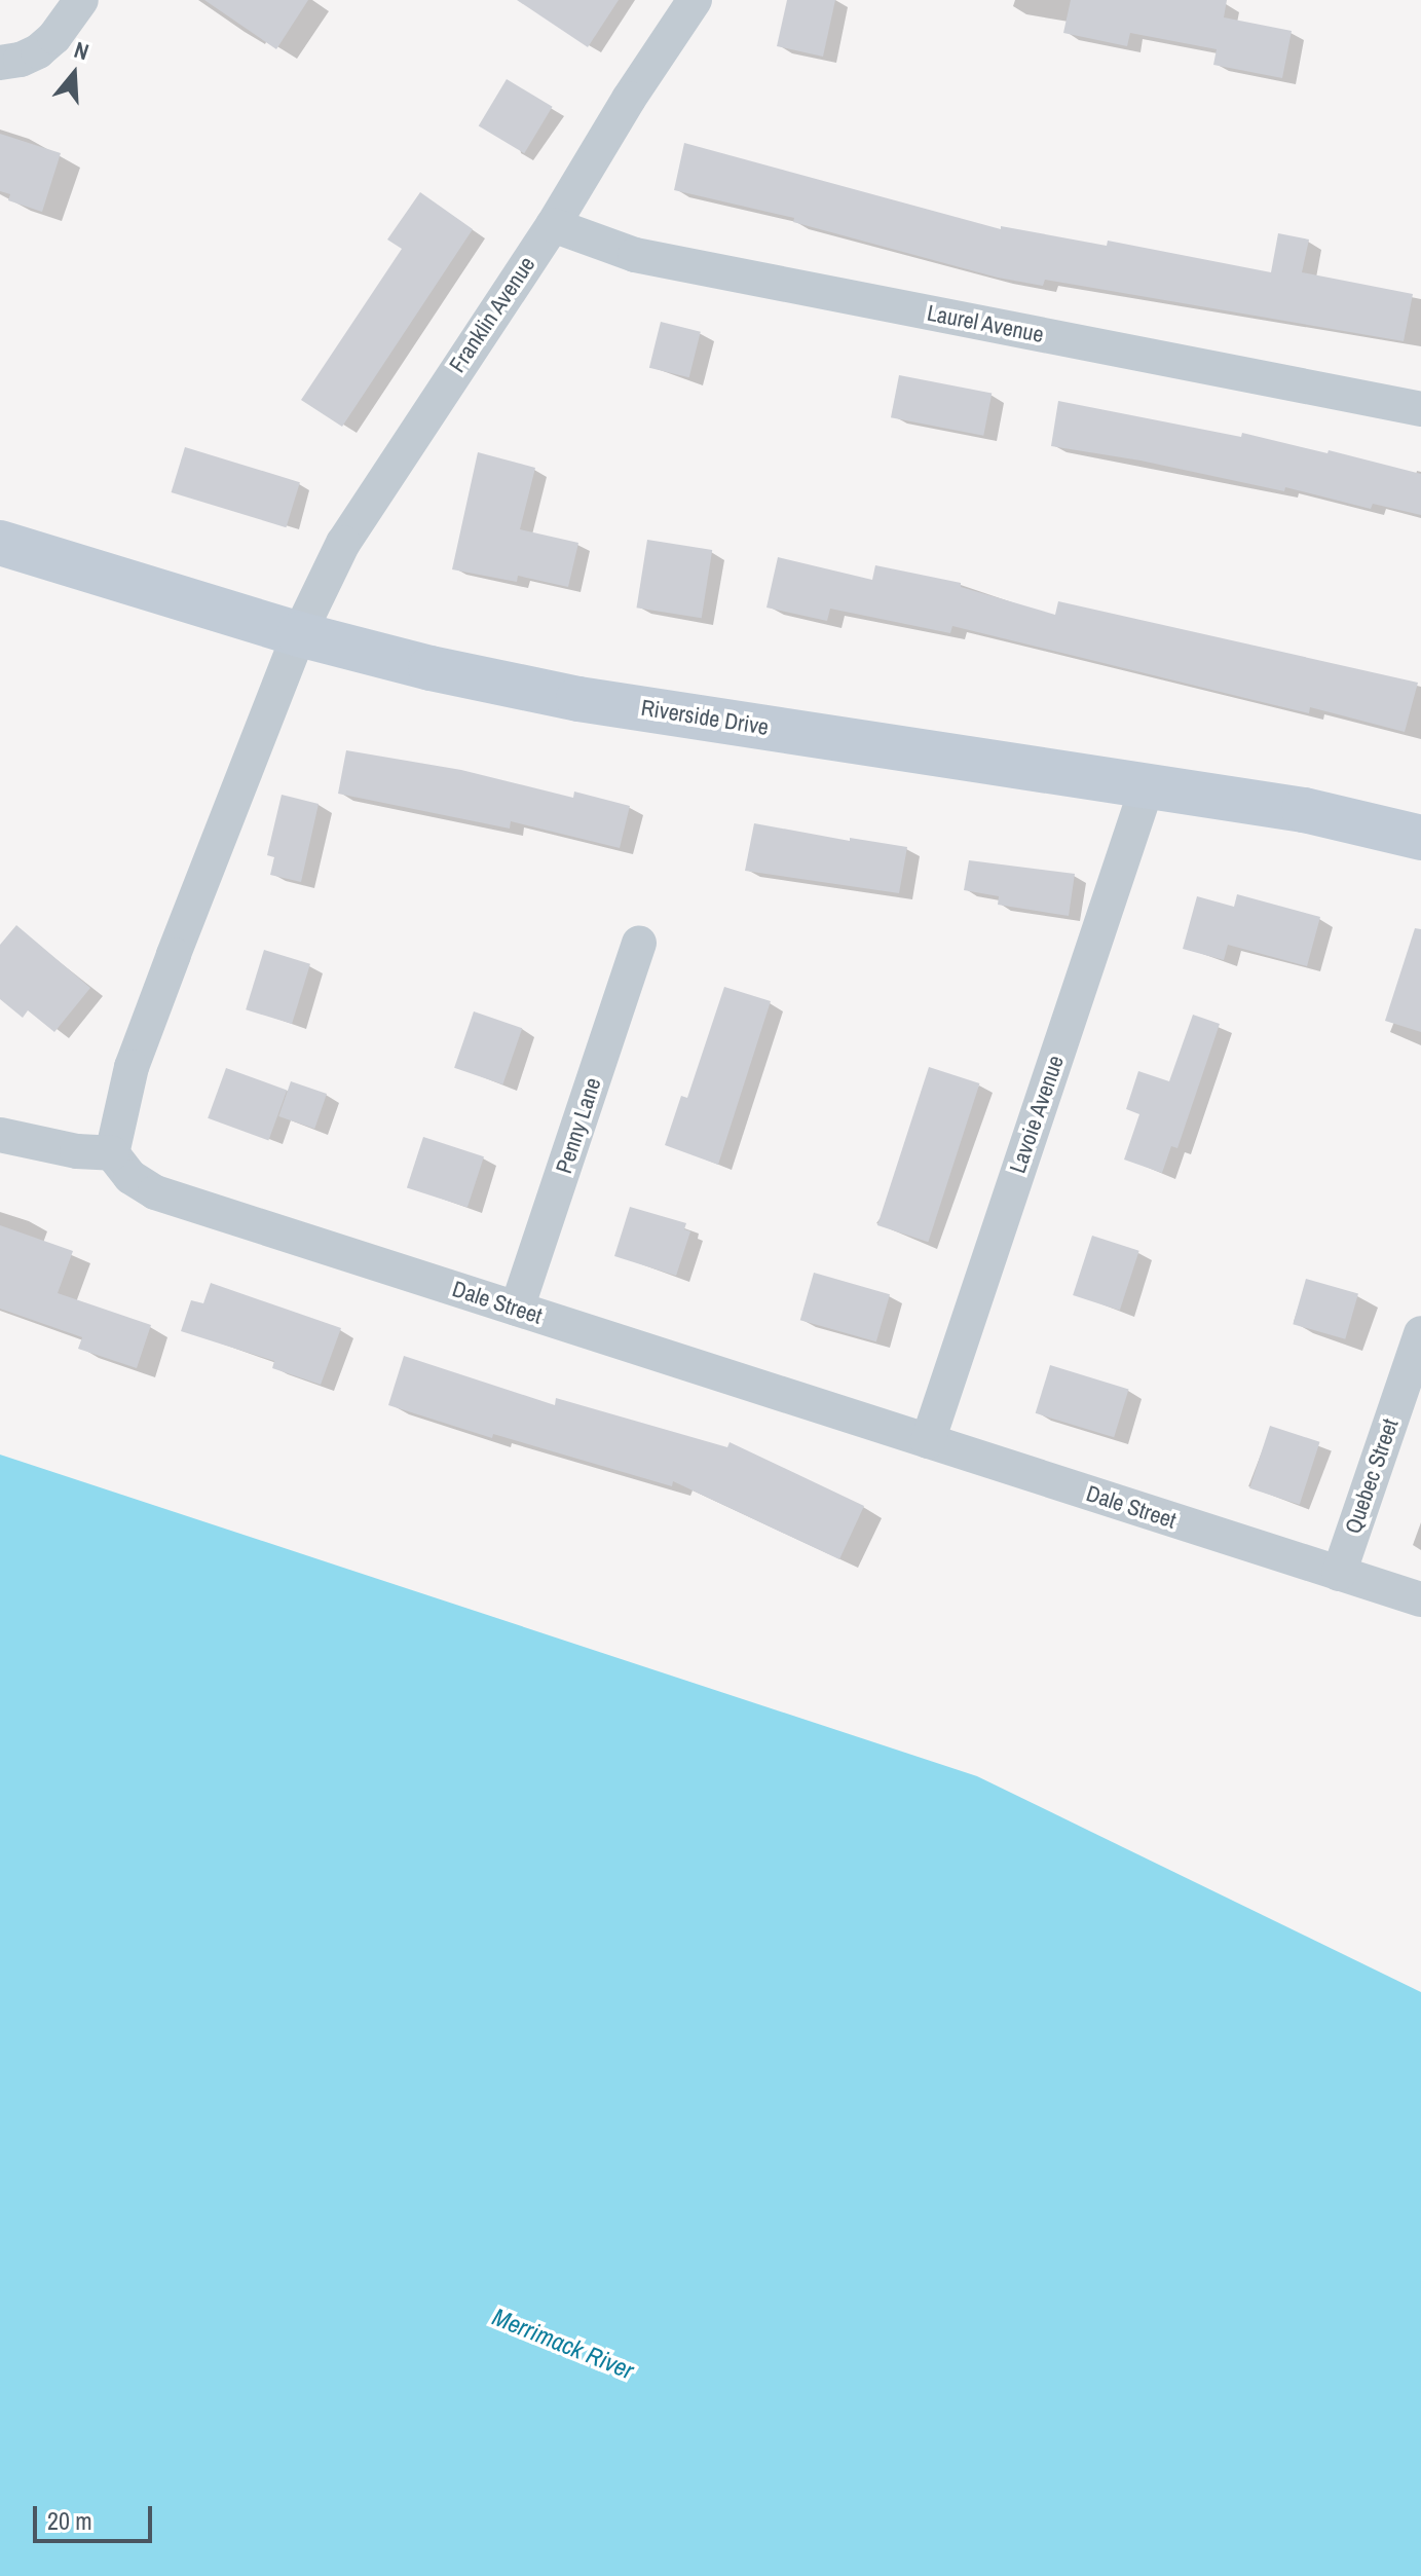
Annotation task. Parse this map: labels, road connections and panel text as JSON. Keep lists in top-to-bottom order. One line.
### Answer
{"streets":{"main road":["Riverside Drive"],"street":["Franklin Avenue","Laurel Avenue","Lavoie Avenue","Penny Lane","Dale Street","Quebec Street"]},"crossings":[["Franklin Avenue","Laurel Avenue"],["Franklin Avenue","Riverside Drive"],["Riverside Drive","Lavoie Avenue"],["Lavoie Avenue","Dale Street"],["Penny Lane","Dale Street"],["Dale Street","Quebec Street"]],"water":["Merrimack River"],"scale_bar":"20 m","north":"top"}
